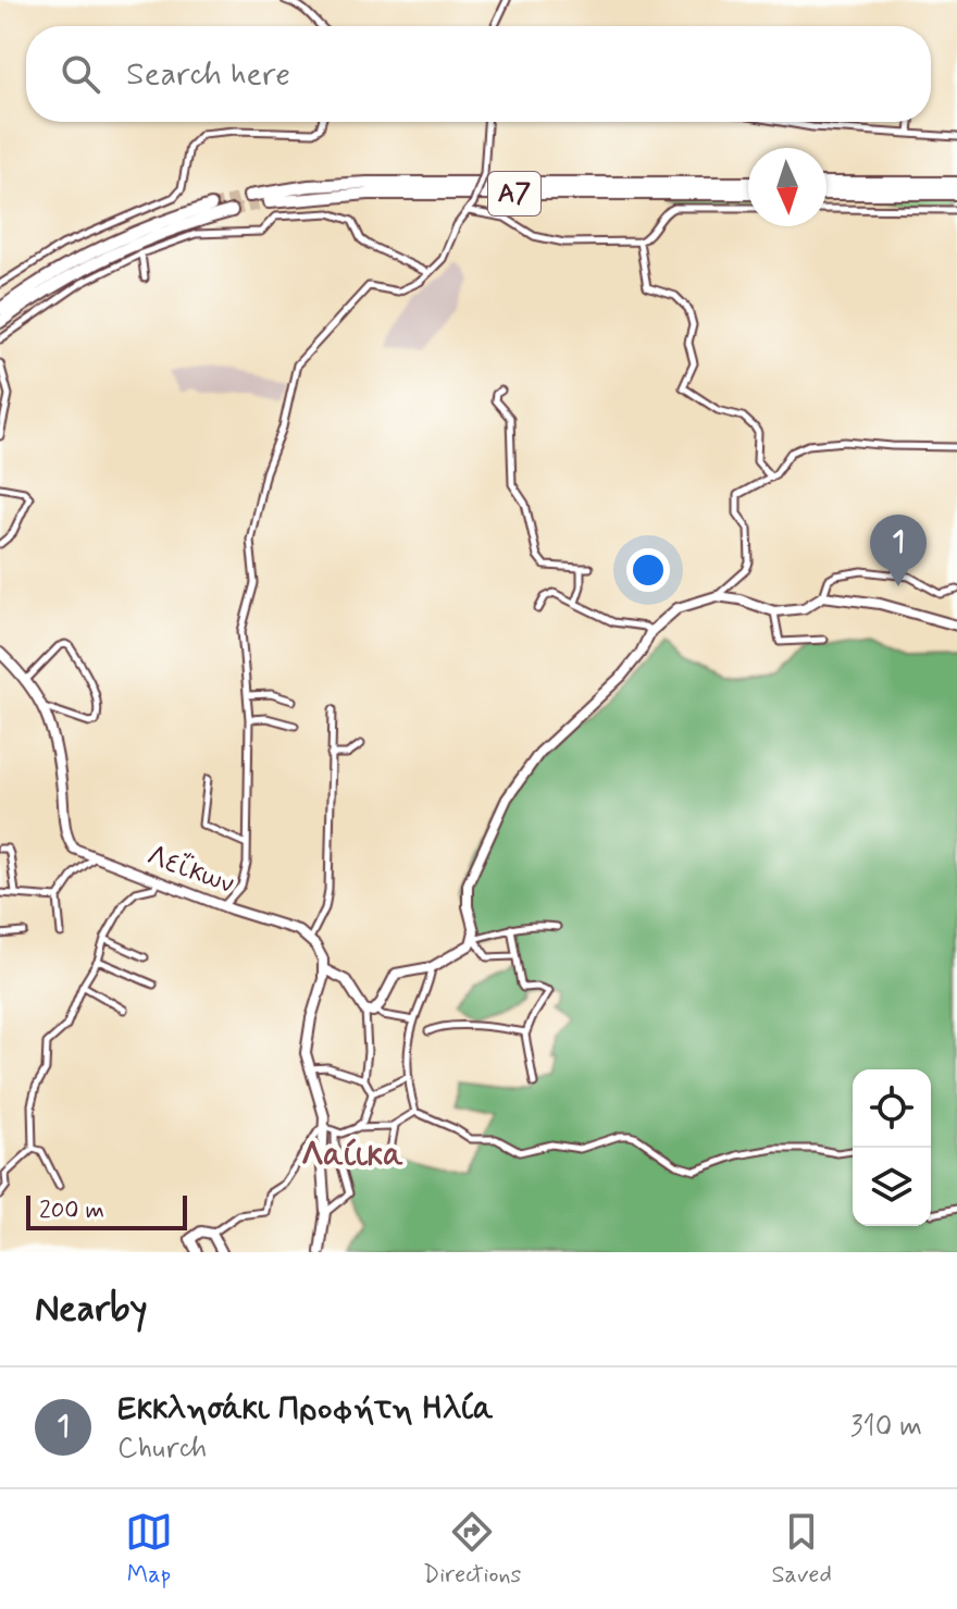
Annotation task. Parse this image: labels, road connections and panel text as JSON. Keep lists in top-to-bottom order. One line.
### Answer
{"streets":{"highway":["Α7"],"street":["Λεΐκων"]},"districts":["Λαίικα"],"scale_bar":"200 m","north":"bottom","page":{"search":"Search here","pins":"1","scale":"200 m","heading":"Nearby","list":[{"mark":"1","name":"Εκκλησάκι Προφήτη Ηλία","note":"Church","value":"310 m"}],"nav":["Map","Directions","Saved"]}}
